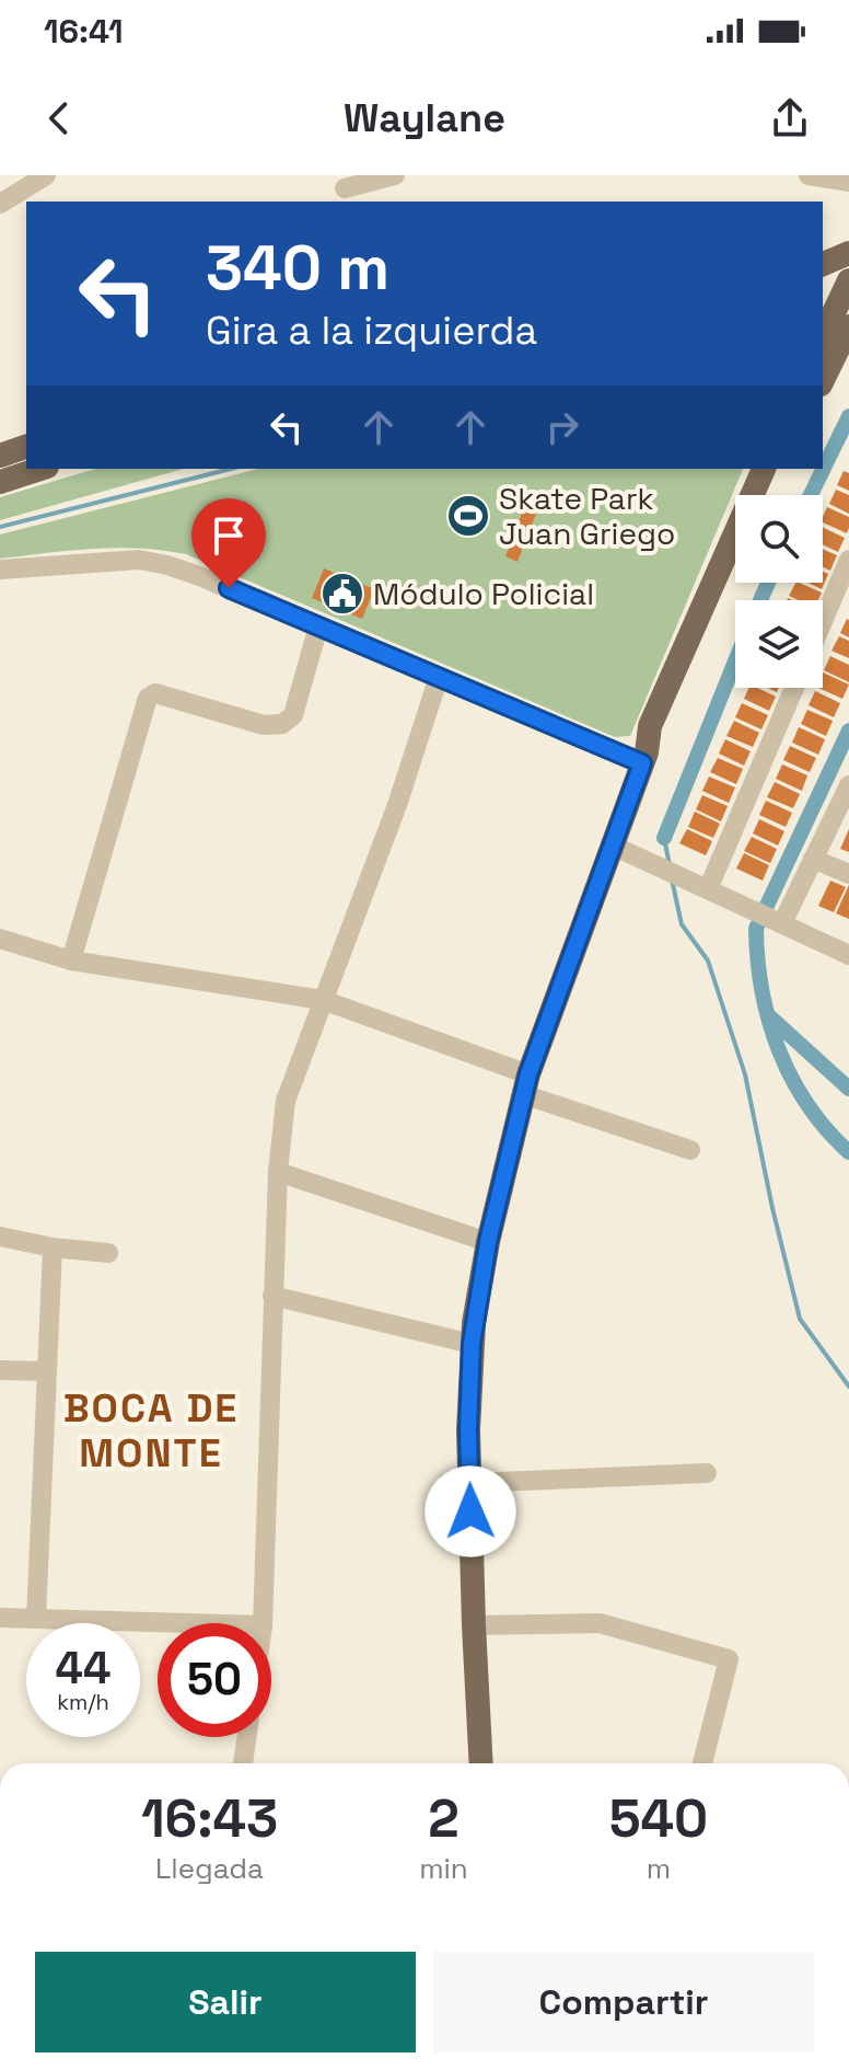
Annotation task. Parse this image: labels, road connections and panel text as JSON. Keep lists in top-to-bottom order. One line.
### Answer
{"districts":["BOCA DE MONTE"],"places":{"sports":["Skate Park Juan Griego"],"public building":["Módulo Policial"]},"page":{"status":"16:41","header":"Waylane","turn":["340 m","Gira a la izquierda"],"speed":"44 km/h","limit":"50","eta":["16:43","Llegada","2","min","540","m"],"buttons":["Salir","Compartir"]}}
